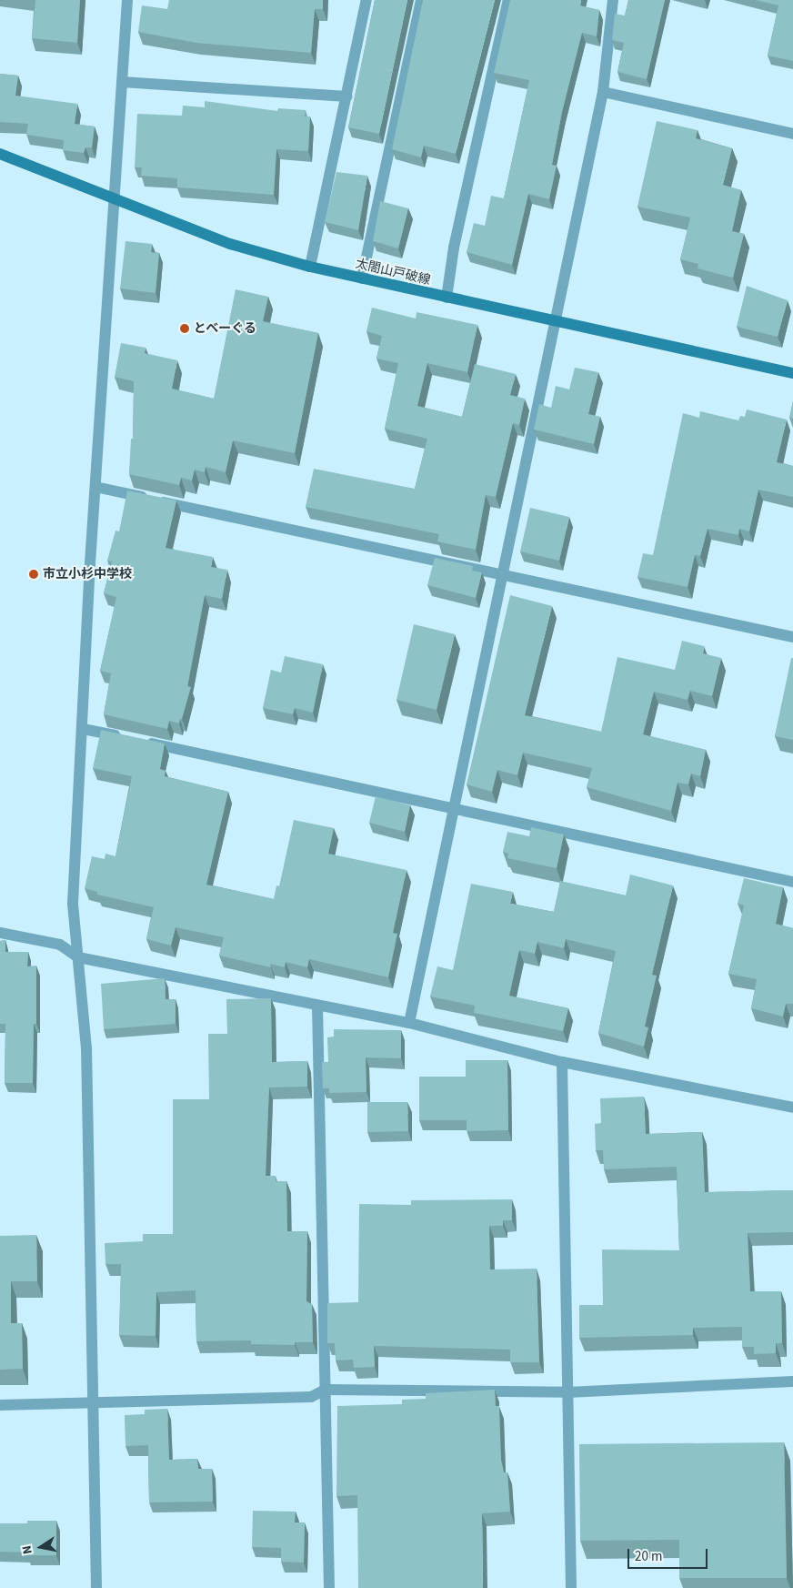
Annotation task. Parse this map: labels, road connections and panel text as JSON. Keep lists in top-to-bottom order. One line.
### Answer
{"streets":{"main road":["太閤山戸破線"]},"places":["とべーぐる","市立小杉中学校"],"scale_bar":"20 m","north":"left"}
